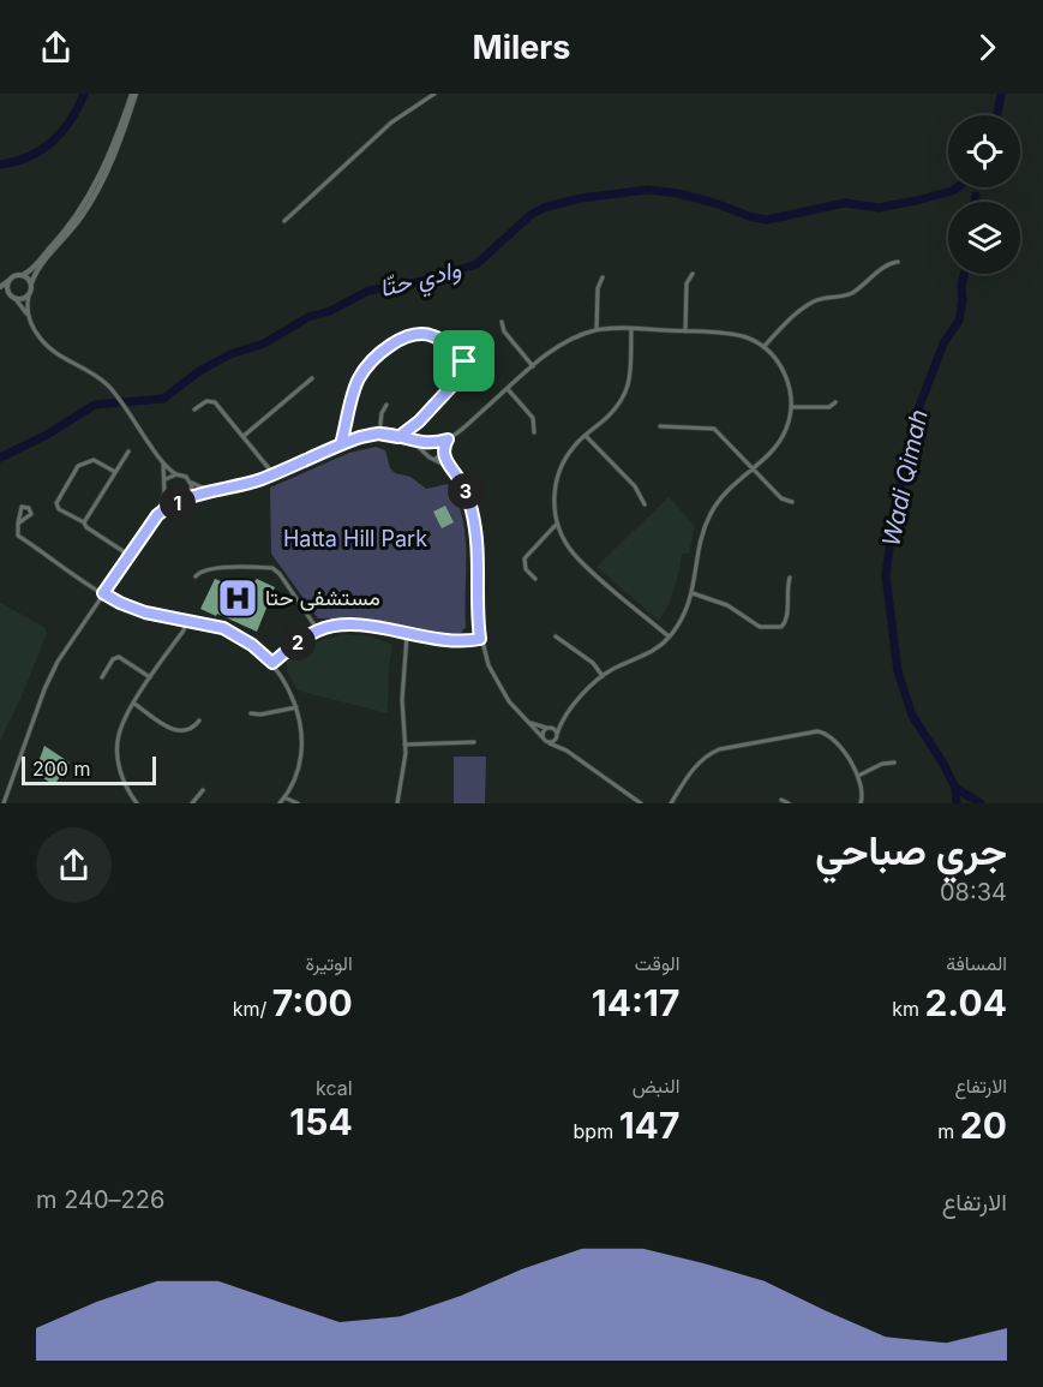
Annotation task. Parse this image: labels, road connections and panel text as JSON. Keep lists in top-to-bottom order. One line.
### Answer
{"water":["وادي حتّا","Wadi Qimah"],"parks":["Hatta Hill Park"],"places":{"hospital":["مستشفى حتا"]},"scale_bar":"200 m","page":{"header":"Milers","pins":["3","1","2"],"scale":"200 m","heading":["جري صباحي","08:34"],"stats":[["المسافة","2.04 km"],["الوقت","14:17"],["الوتيرة","7:00 /km"],["الارتفاع","20 m"],["النبض","147 bpm"],["kcal","154"]],"chart":["الارتفاع","226–240 m"]}}
